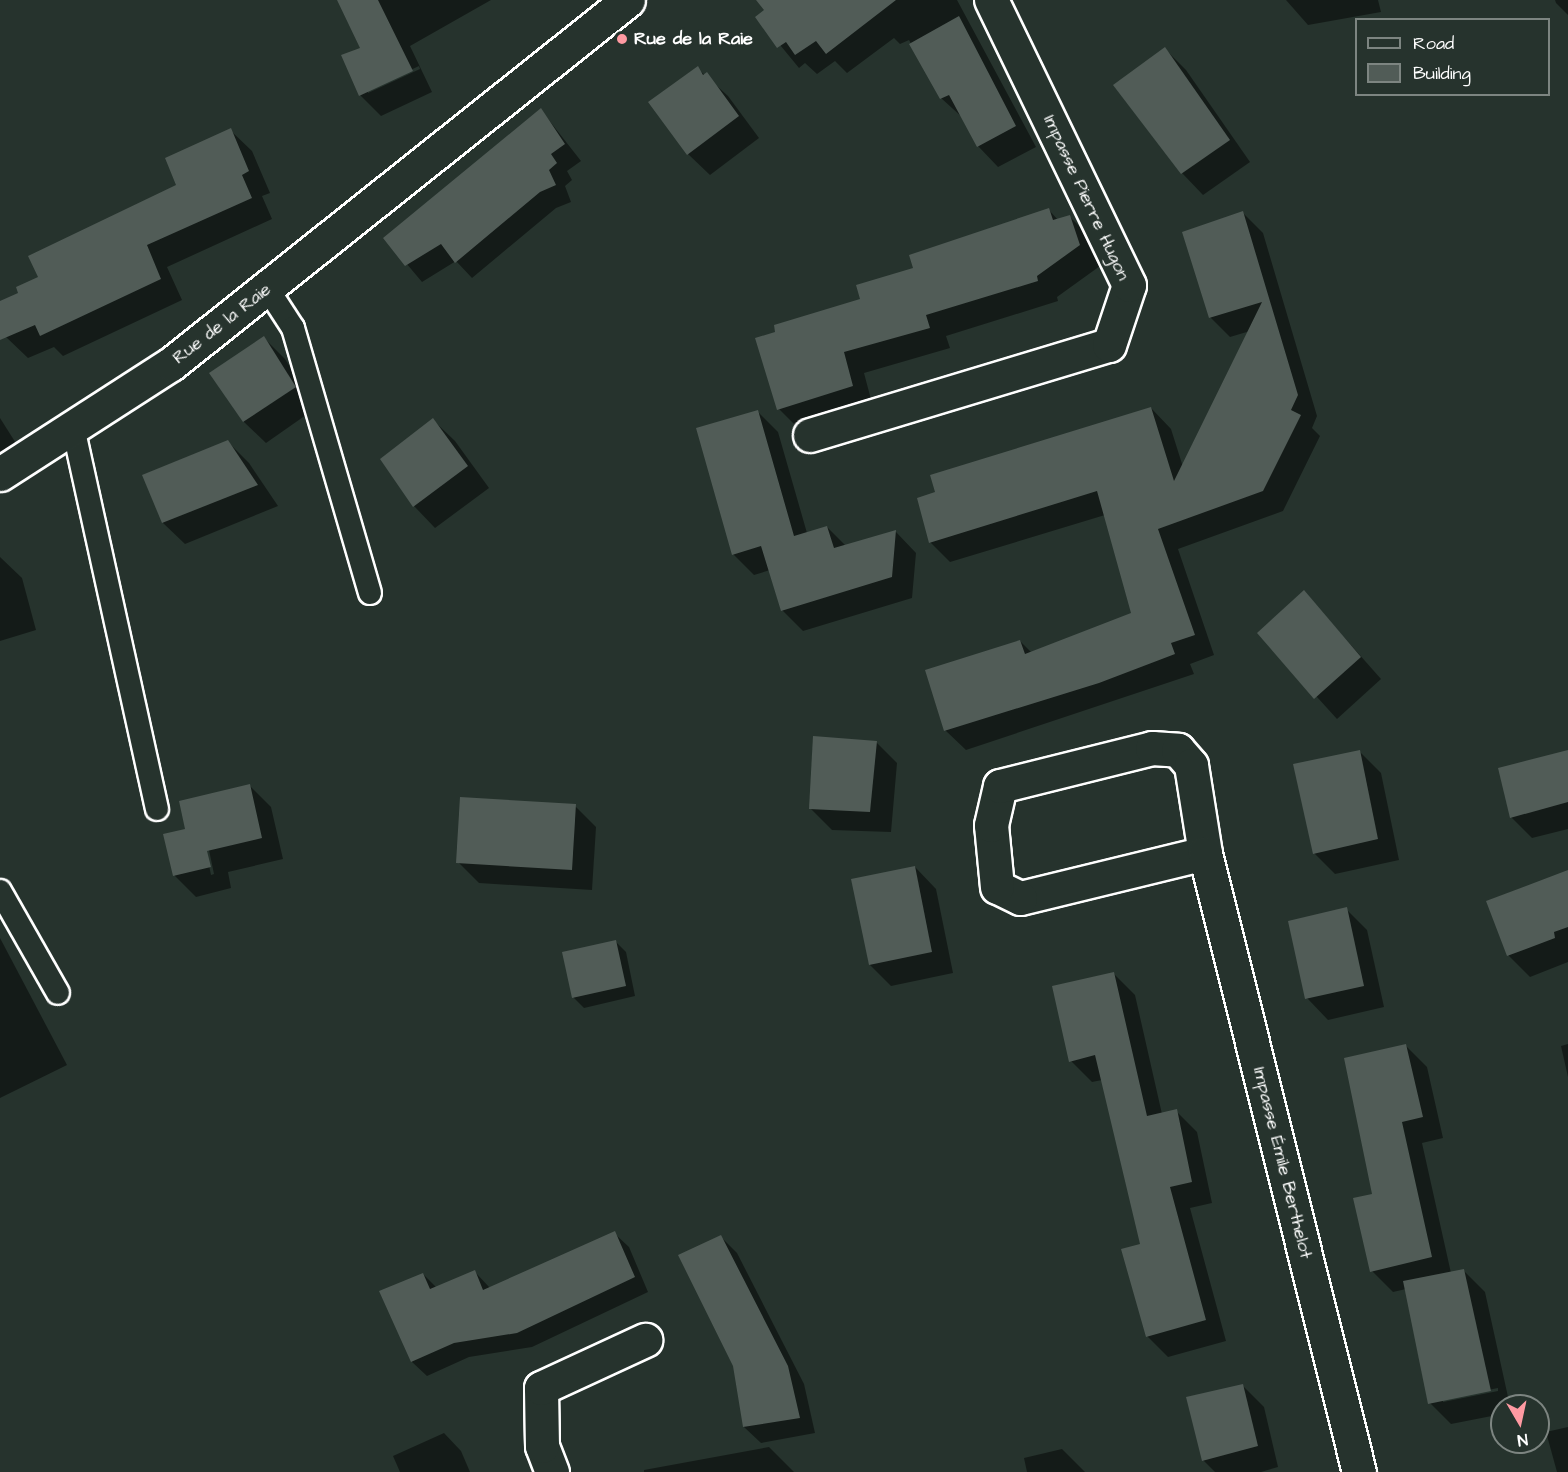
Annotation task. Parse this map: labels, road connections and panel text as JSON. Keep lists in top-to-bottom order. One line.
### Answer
{"streets":{"street":["Impasse Pierre Hugon","Rue de la Raie","Impasse Émile Berthelot"]},"places":["Rue de la Raie"],"legend":["Road","Building"],"north":"bottom"}
